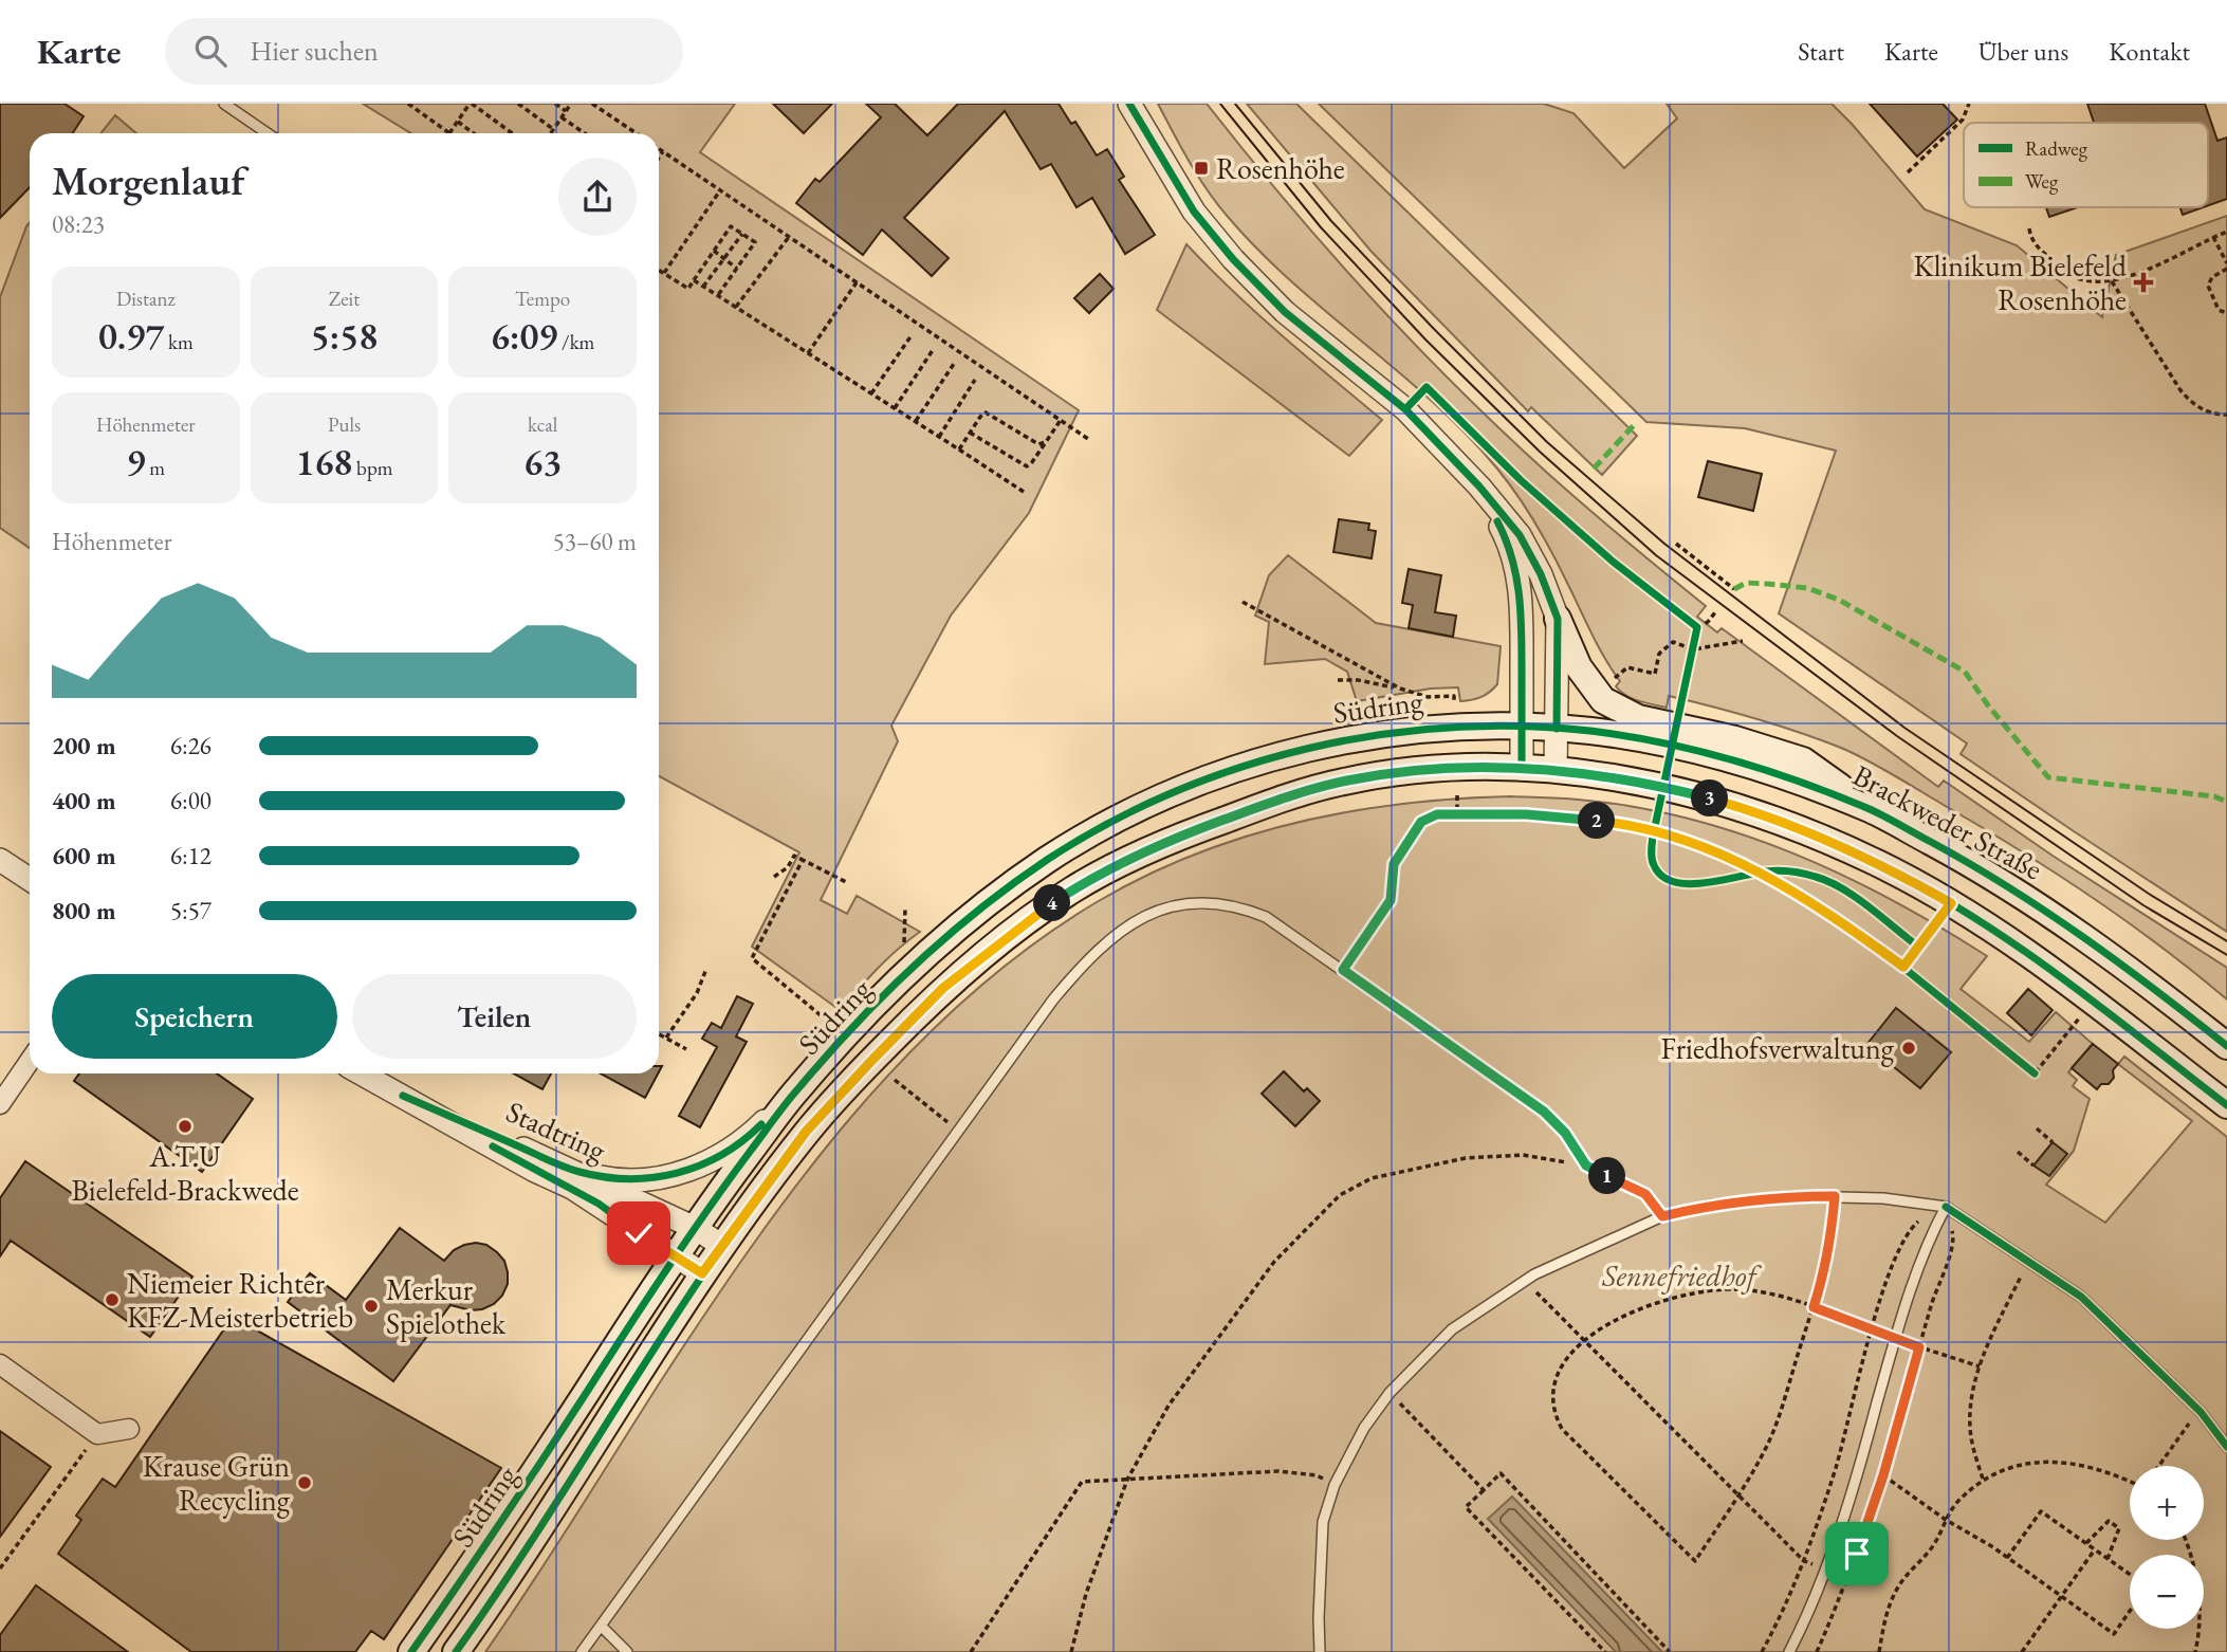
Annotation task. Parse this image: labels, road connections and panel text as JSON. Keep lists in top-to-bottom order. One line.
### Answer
{"streets":{"main road":["Südring","Brackweder Straße"],"street":["Stadtring"]},"crossings":[["Südring","Brackweder Straße"],["Südring","Stadtring"]],"parks":["Sennefriedhof"],"places":{"transit":["Rosenhöhe"],"health":["Klinikum Bielefeld Rosenhöhe"],"other":["Friedhofsverwaltung","A.T.U Bielefeld-Brackwede","Niemeier Richter KFZ-Meisterbetrieb","Merkur Spielothek","Krause Grün Recycling"]},"legend":["Radweg","Weg"],"page":{"header":"Karte","search":"Hier suchen","nav":["Start","Karte","Über uns","Kontakt"],"heading":["Morgenlauf","08:23"],"stats":[["Distanz","0.97 km"],["Zeit","5:58"],["Tempo","6:09 /km"],["Höhenmeter","9 m"],["Puls","168 bpm"],["kcal","63"]],"chart":["Höhenmeter","53–60 m"],"list":[{"name":"200 m","note":"6:26"},{"name":"400 m","note":"6:00"},{"name":"600 m","note":"6:12"},{"name":"800 m","note":"5:57"}],"pins":["3","2","4","1"],"buttons":["Speichern","Teilen"],"map_buttons":["+","−"]}}
